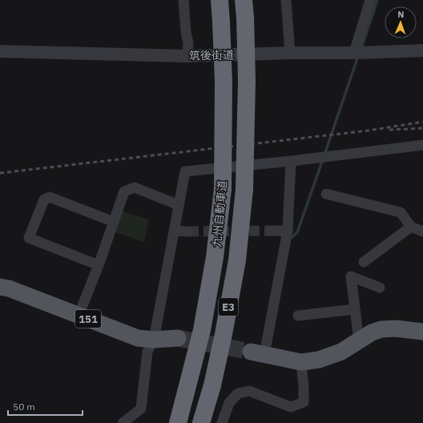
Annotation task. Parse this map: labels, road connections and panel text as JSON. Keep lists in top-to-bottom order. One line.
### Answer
{"streets":{"highway":["九州自動車道","E3"],"main road":["151"],"street":["筑後街道"]},"scale_bar":"50 m","north":"top"}
